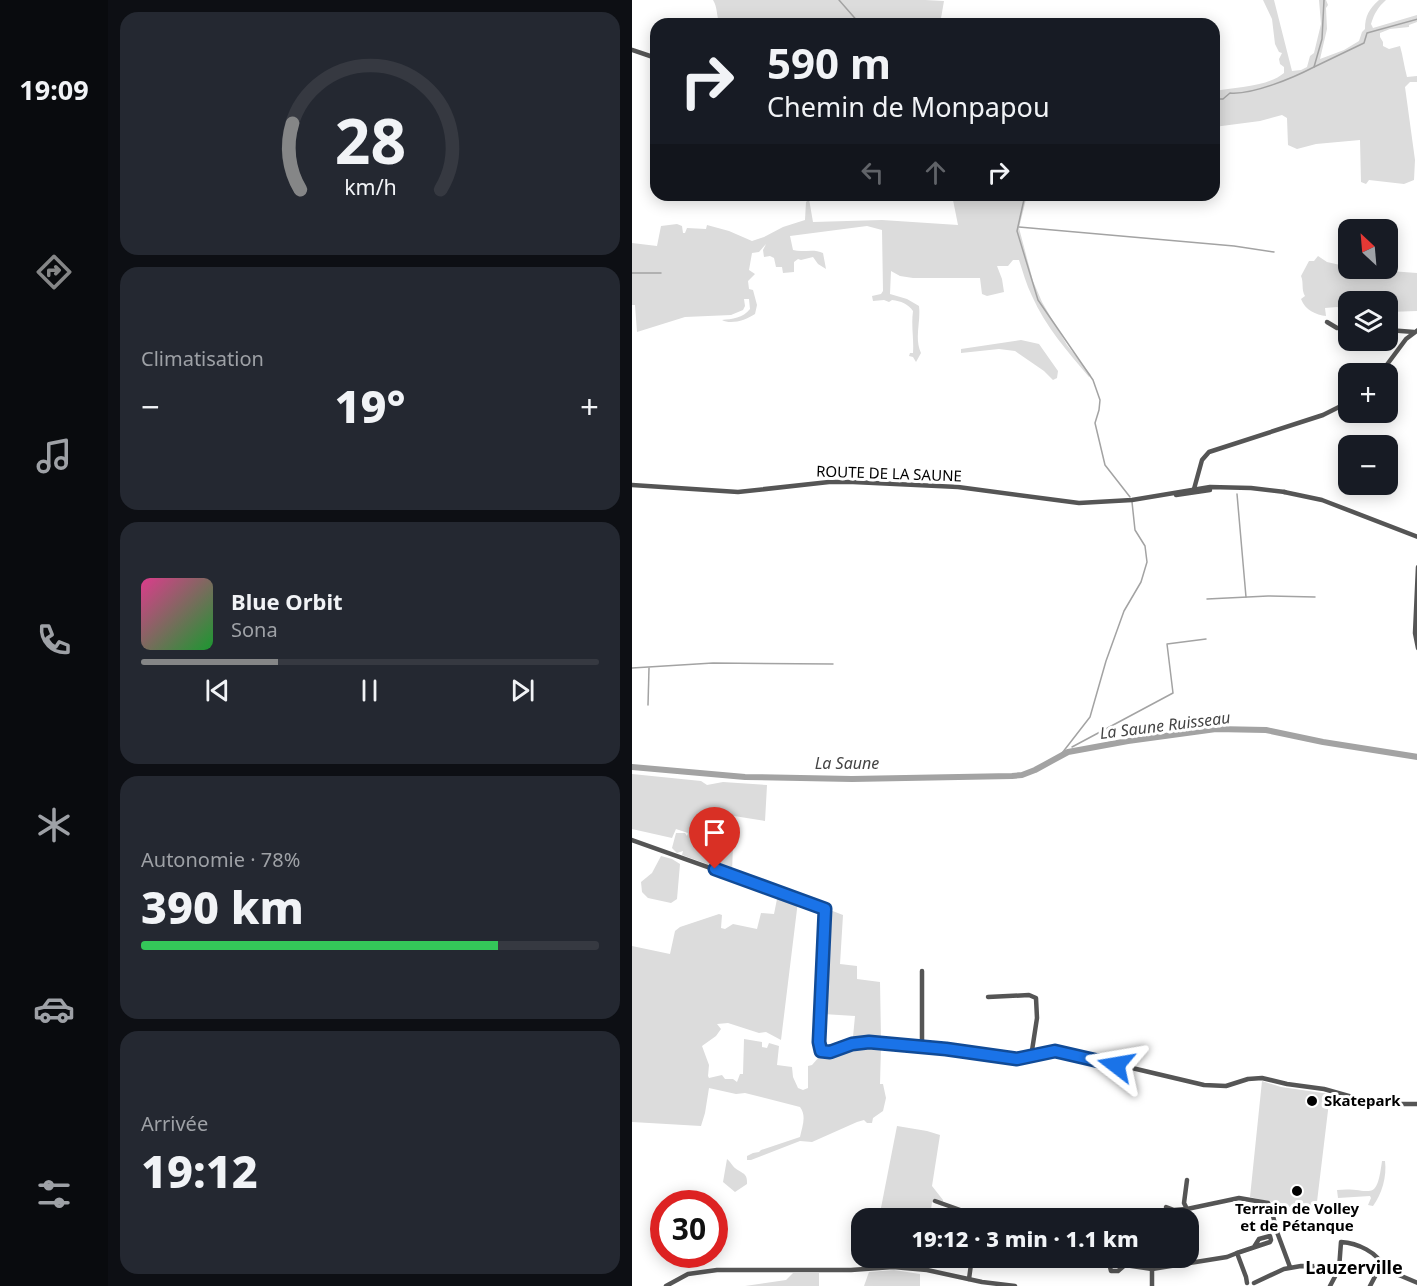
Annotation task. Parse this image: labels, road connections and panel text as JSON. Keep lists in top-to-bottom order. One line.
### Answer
{"streets":{"street":["ROUTE DE LA SAUNE"]},"districts":["Lauzerville"],"water":["La Saune Ruisseau","La Saune"],"places":["Skatepark","Terrain de Volley et de Pétanque"],"north":"top left","page":{"tabs":"19:09","turn":["590 m","Chemin de Monpapou"],"map_buttons":["+","−"],"tile":["Climatisation",["Autonomie · 78%","390 km"],["Arrivée","19:12"]],"heat":["−","19°","+"],"song":["Blue Orbit","Sona"],"limit":"30","trip":"19:12 · 3 min · 1.1 km","gauge":["28","km/h"]}}
